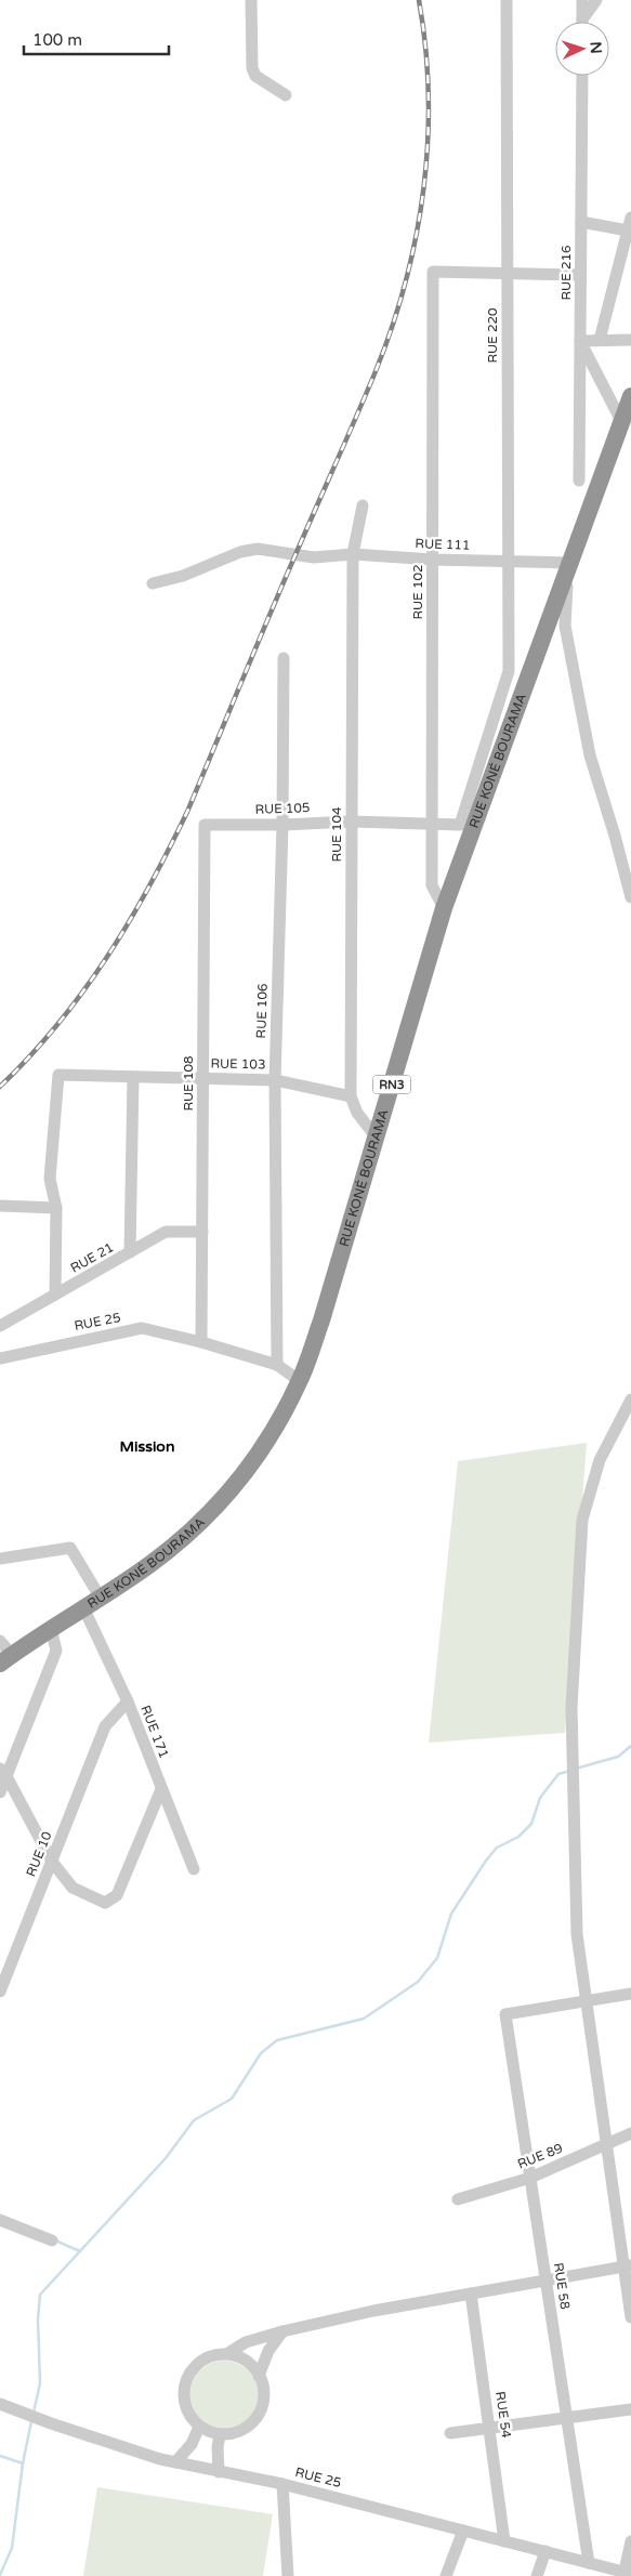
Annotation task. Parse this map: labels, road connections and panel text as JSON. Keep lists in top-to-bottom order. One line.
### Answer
{"streets":{"highway":["RUE KONÉ BOURAMA","RN3"],"street":["RUE 216","RUE 220","RUE 111","RUE 102","RUE 105","RUE 104","RUE 106","RUE 103","RUE 108","RUE 21","RUE 25","RUE 171","RUE 10","RUE 89","RUE 58","RUE 54"]},"crossings":[["RUE 220","RUE 111"],["RUE 220","RUE 102"],["RUE 220","RUE 105"],["RUE 111","RUE 102"],["RUE 111","RUE KONÉ BOURAMA"],["RUE 111","RUE 104"],["RUE 102","RUE KONÉ BOURAMA"],["RUE 102","RUE 105"],["RUE KONÉ BOURAMA","RUE 104"],["RUE KONÉ BOURAMA","RUE 25"],["RUE KONÉ BOURAMA","RUE 171"],["RUE 105","RUE 104"],["RUE 105","RUE 106"],["RUE 105","RUE 108"],["RUE 104","RUE 103"],["RUE 106","RUE 103"],["RUE 106","RUE 25"],["RUE 103","RUE 108"],["RUE 108","RUE 21"],["RUE 108","RUE 25"],["RUE 25","RUE 58"],["RUE 25","RUE 54"],["RUE 171","RUE 10"],["RUE 89","RUE 58"]],"districts":["Mission"],"scale_bar":"100 m","north":"right"}
